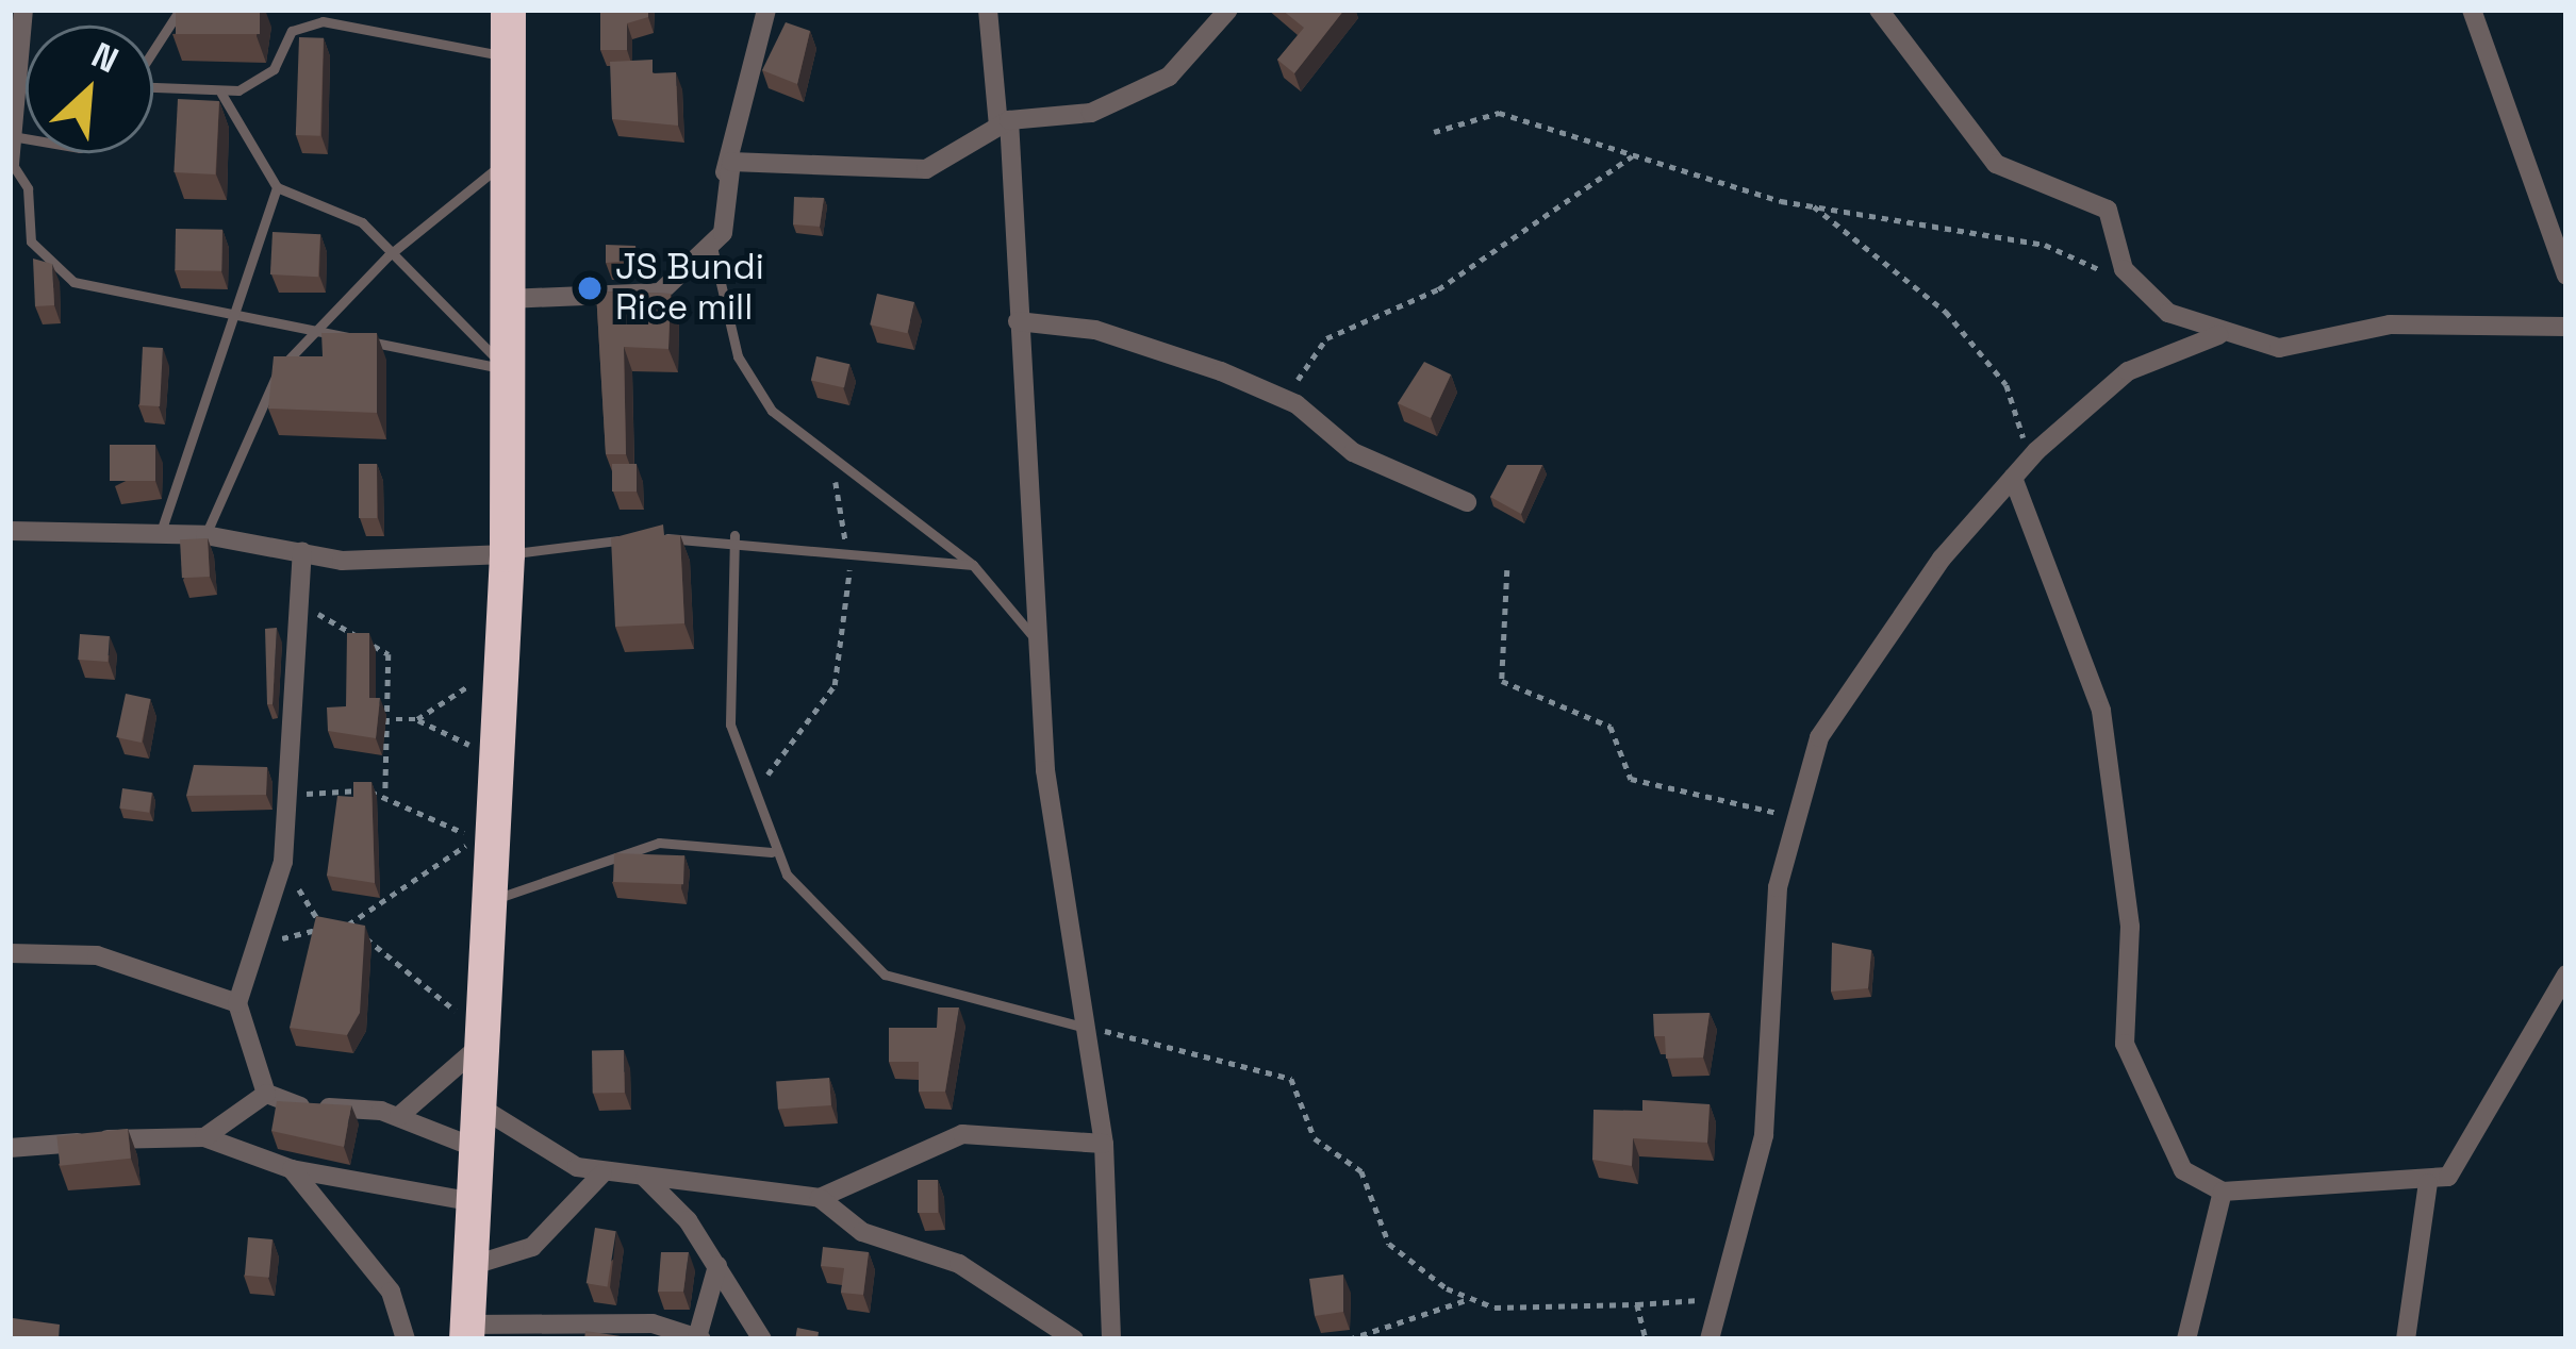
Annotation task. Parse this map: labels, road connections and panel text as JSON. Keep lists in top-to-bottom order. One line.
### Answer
{"places":["JS Bundi Rice mill"],"north":"top right"}
